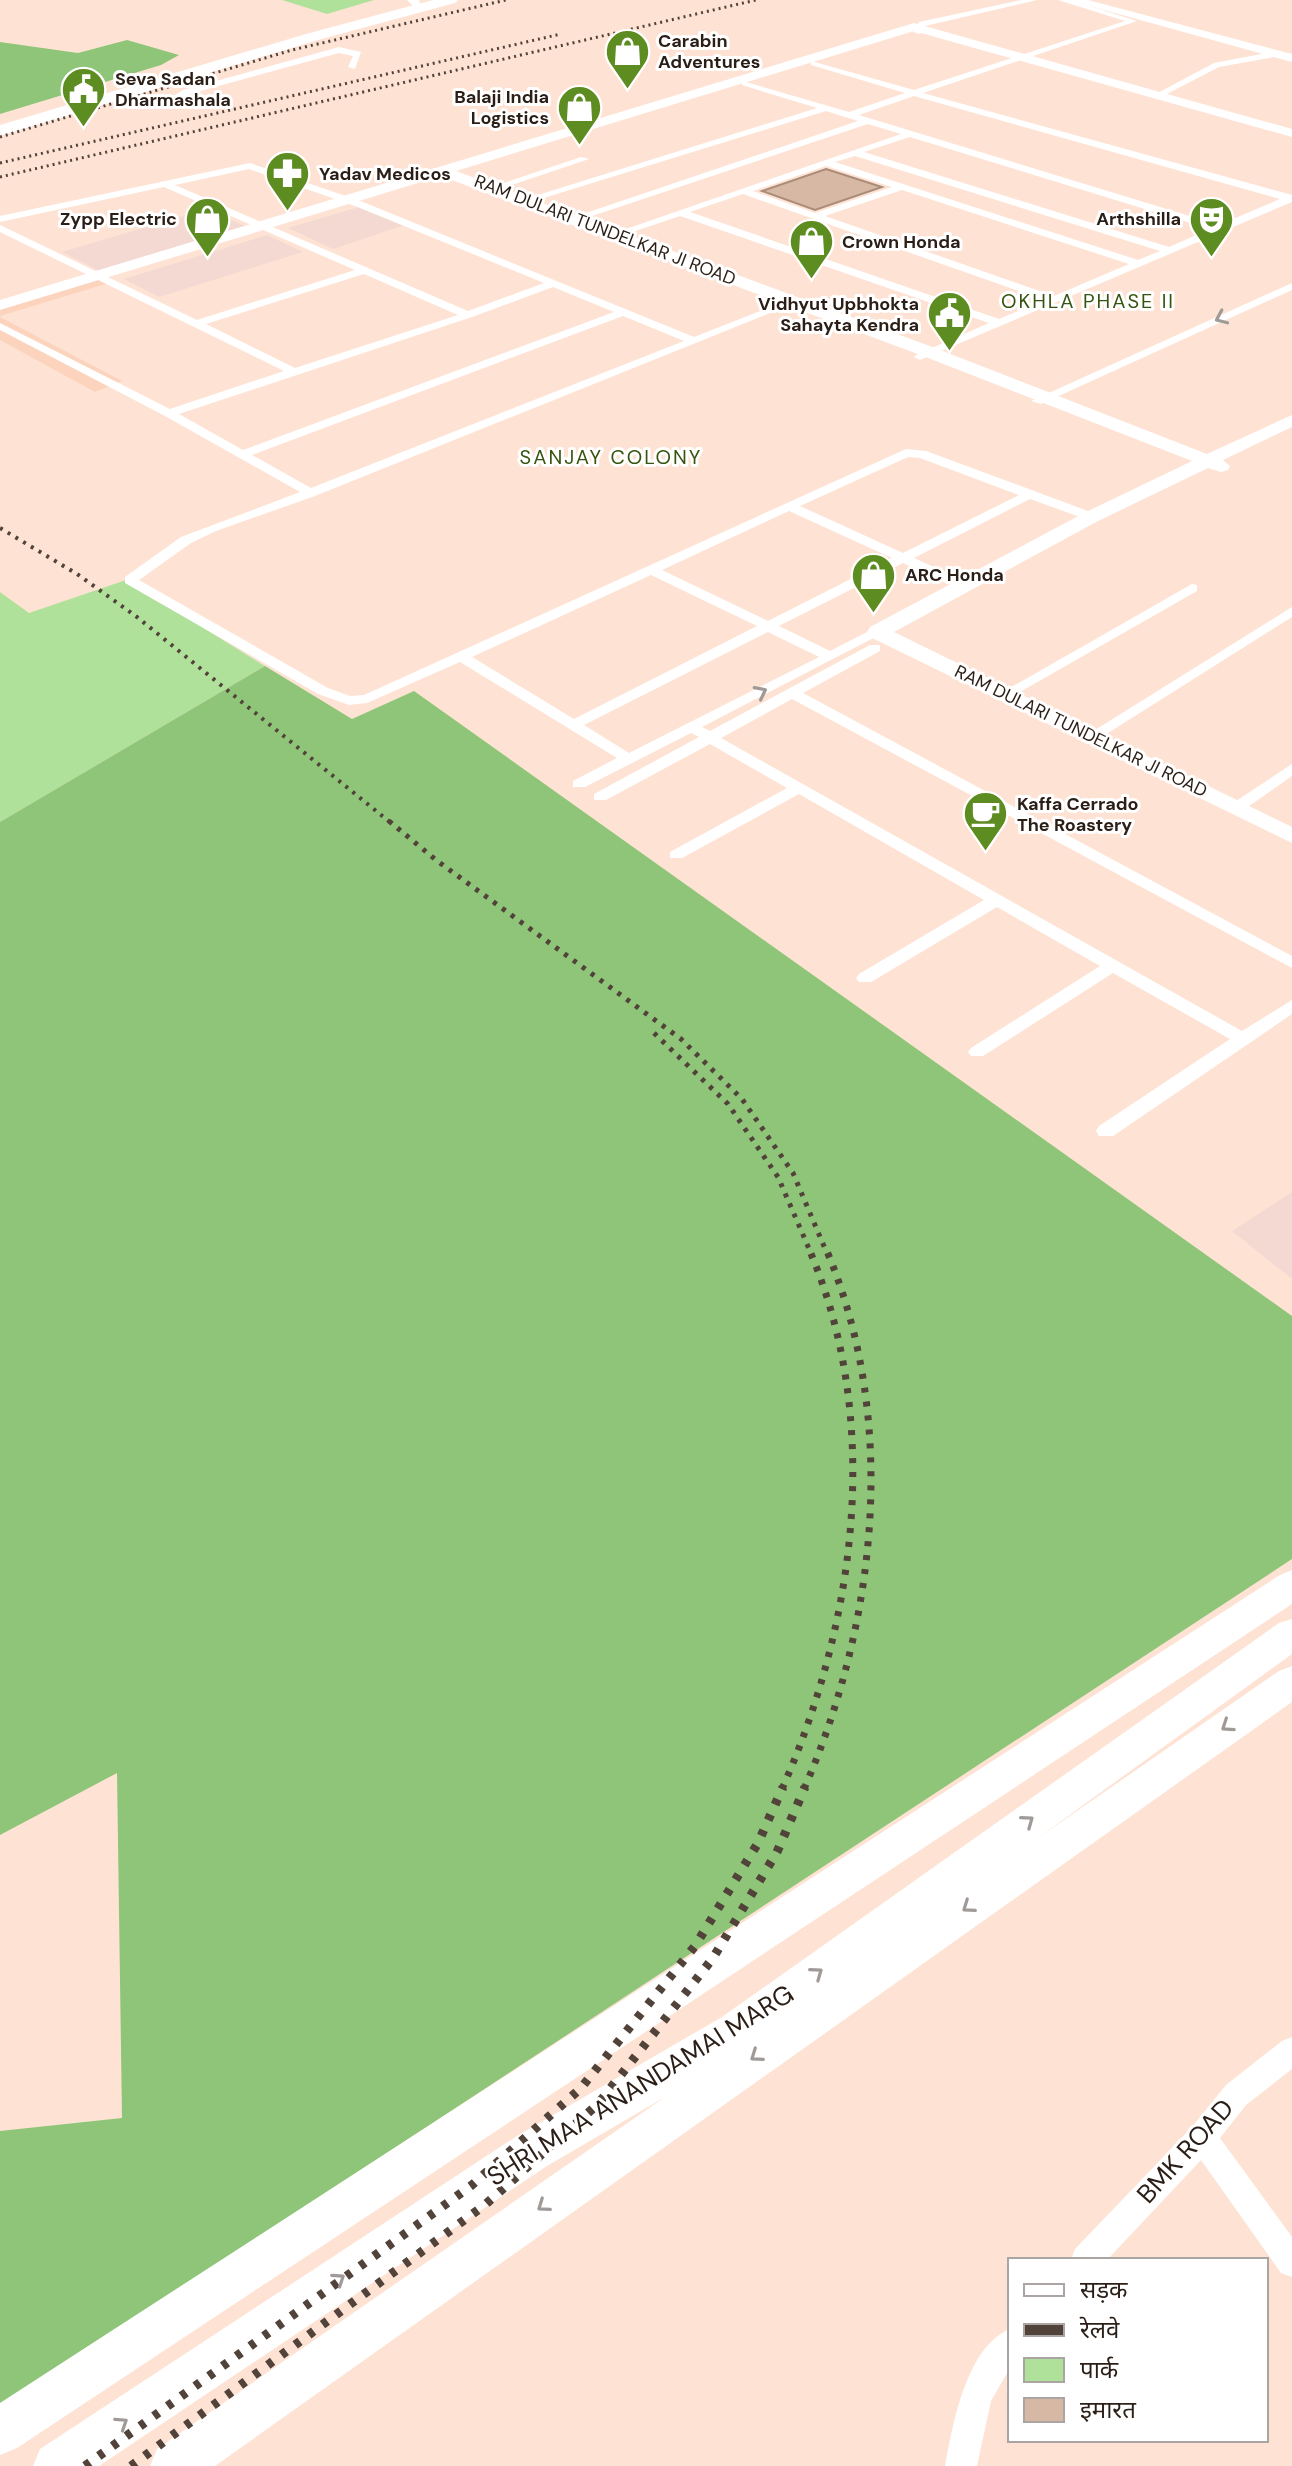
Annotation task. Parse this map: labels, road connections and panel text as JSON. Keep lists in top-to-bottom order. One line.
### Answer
{"streets":{"street":["RAM DULARI TUNDELKAR JI ROAD","SHRI MAA ANANDAMAI MARG","BMK ROAD"]},"districts":["OKHLA PHASE II","SANJAY COLONY"],"places":{"shop":["Carabin Adventures","Balaji India Logistics","Zypp Electric","Crown Honda","ARC Honda"],"public building":["Seva Sadan Dharmashala","Vidhyut Upbhokta Sahayta Kendra"],"pharmacy":["Yadav Medicos"],"theatre":["Arthshilla"],"cafe":["Kaffa Cerrado The Roastery"]},"legend":["सड़क","रेलवे","पार्क","इमारत"]}
